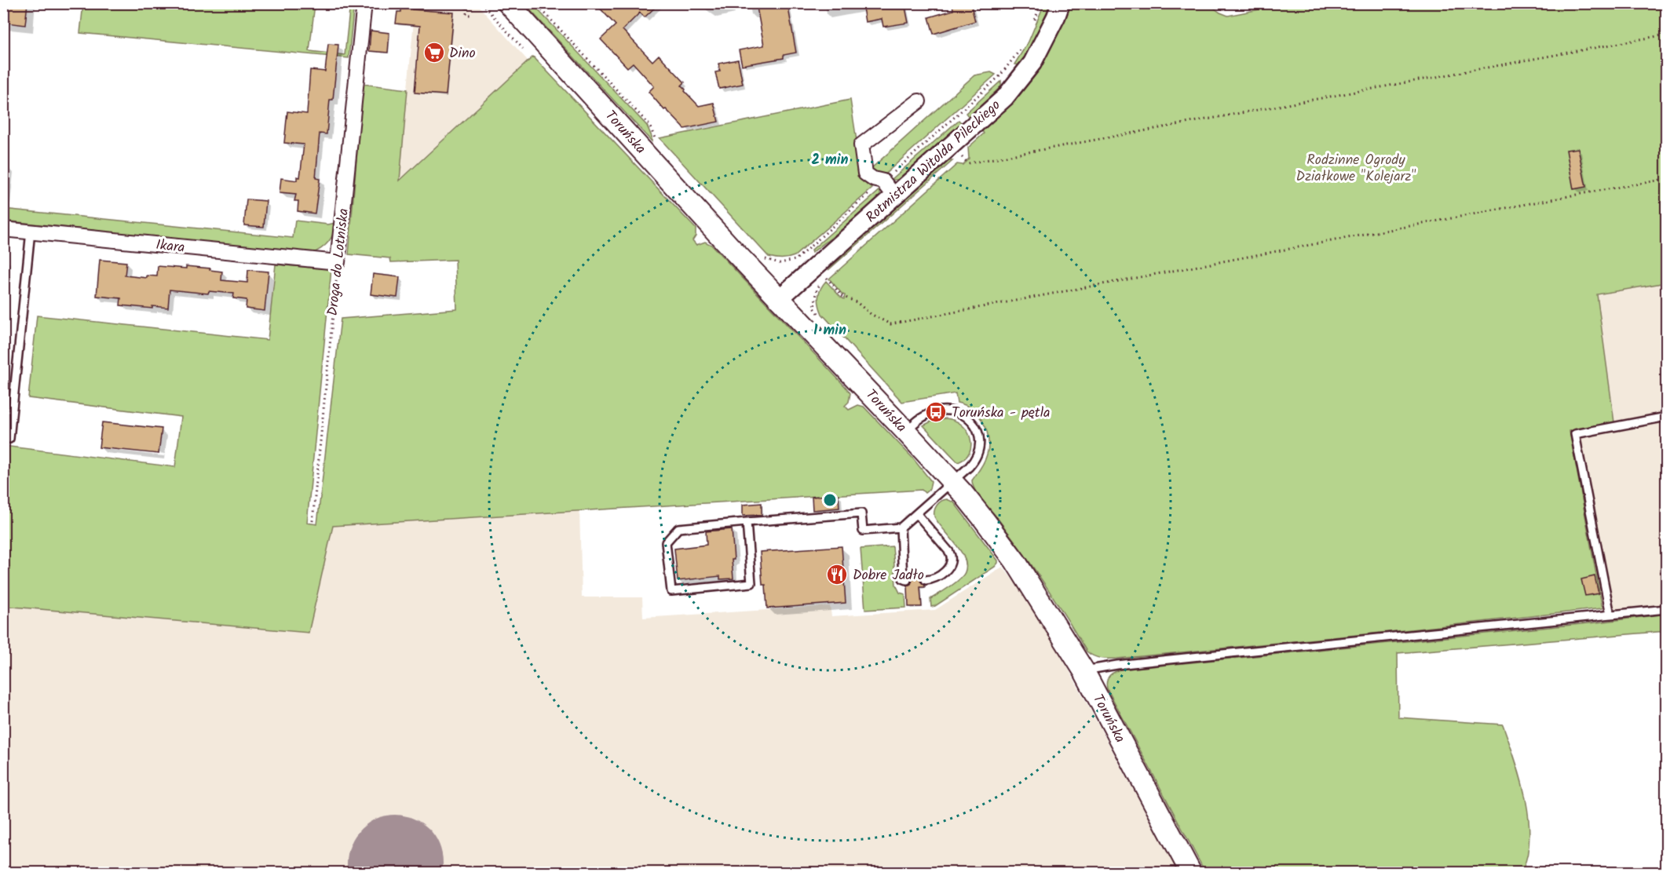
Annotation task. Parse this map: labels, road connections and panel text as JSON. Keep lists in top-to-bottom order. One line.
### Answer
{"streets":{"main road":["Toruńska"],"street":["Rotmistrza Witolda Pileckiego","Ikara","Droga do Lotniska"]},"crossings":[["Toruńska","Rotmistrza Witolda Pileckiego"],["Ikara","Droga do Lotniska"]],"parks":["Rodzinne Ogrody Działkowe \"Kolejarz\""],"places":{"supermarket":["Dino"],"bus stop":["Toruńska - pętla"],"restaurant":["Dobre Jadło"]},"rings":["2 min","1 min"]}
